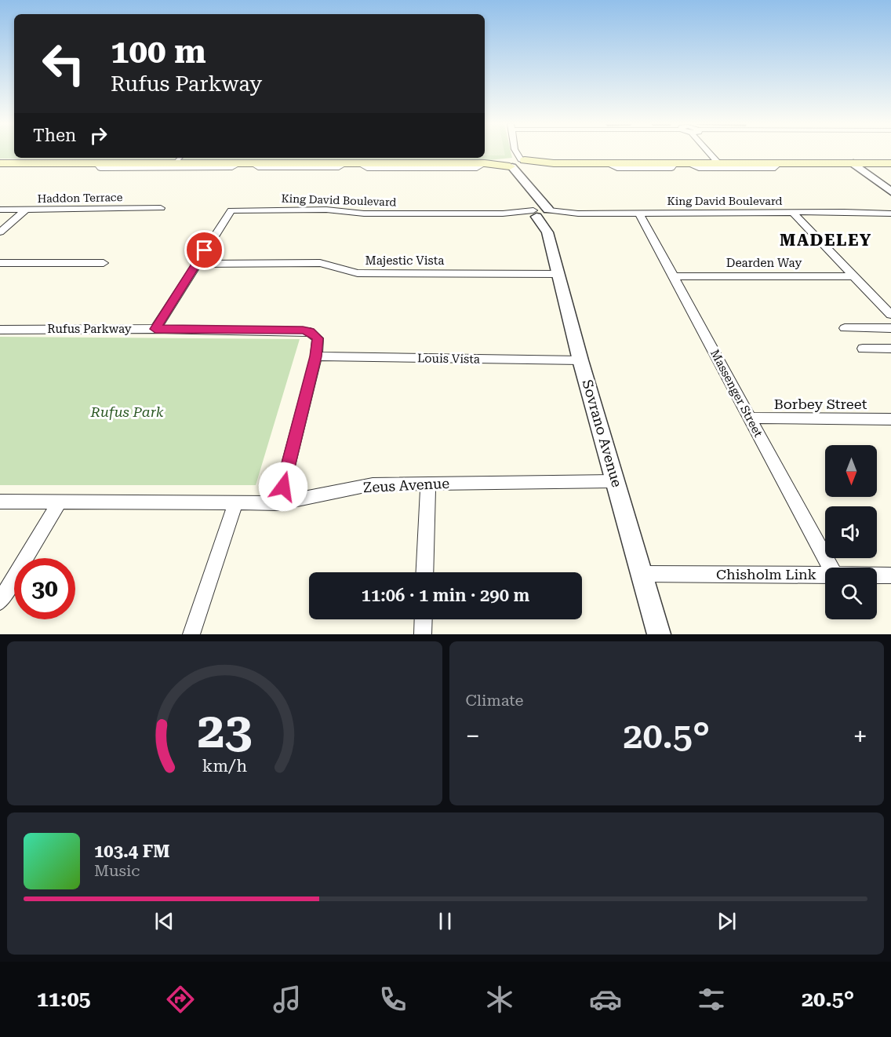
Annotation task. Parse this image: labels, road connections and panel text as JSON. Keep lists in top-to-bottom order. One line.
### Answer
{"streets":{"street":["Haddon Terrace","King David Boulevard","Majestic Vista","Dearden Way","Rufus Parkway","Louis Vista","Massenger Street","Borbey Street","Sovrano Avenue","Zeus Avenue","Chisholm Link"]},"crossings":[["King David Boulevard","Majestic Vista"],["King David Boulevard","Massenger Street"],["King David Boulevard","Sovrano Avenue"],["Majestic Vista","Sovrano Avenue"],["Dearden Way","Massenger Street"],["Rufus Parkway","Louis Vista"],["Rufus Parkway","Zeus Avenue"],["Louis Vista","Sovrano Avenue"],["Massenger Street","Borbey Street"],["Sovrano Avenue","Zeus Avenue"],["Sovrano Avenue","Chisholm Link"]],"districts":["MADELEY"],"parks":["Rufus Park"],"north":"bottom","page":{"turn":["100 m","Rufus Parkway"],"then":"Then","limit":"30","trip":"11:06 · 1 min · 290 m","tile":"Climate","heat":["−","20.5°","+"],"song":["103.4 FM","Music"],"tabs":["11:05","20.5°"],"gauge":["23","km/h"]}}
